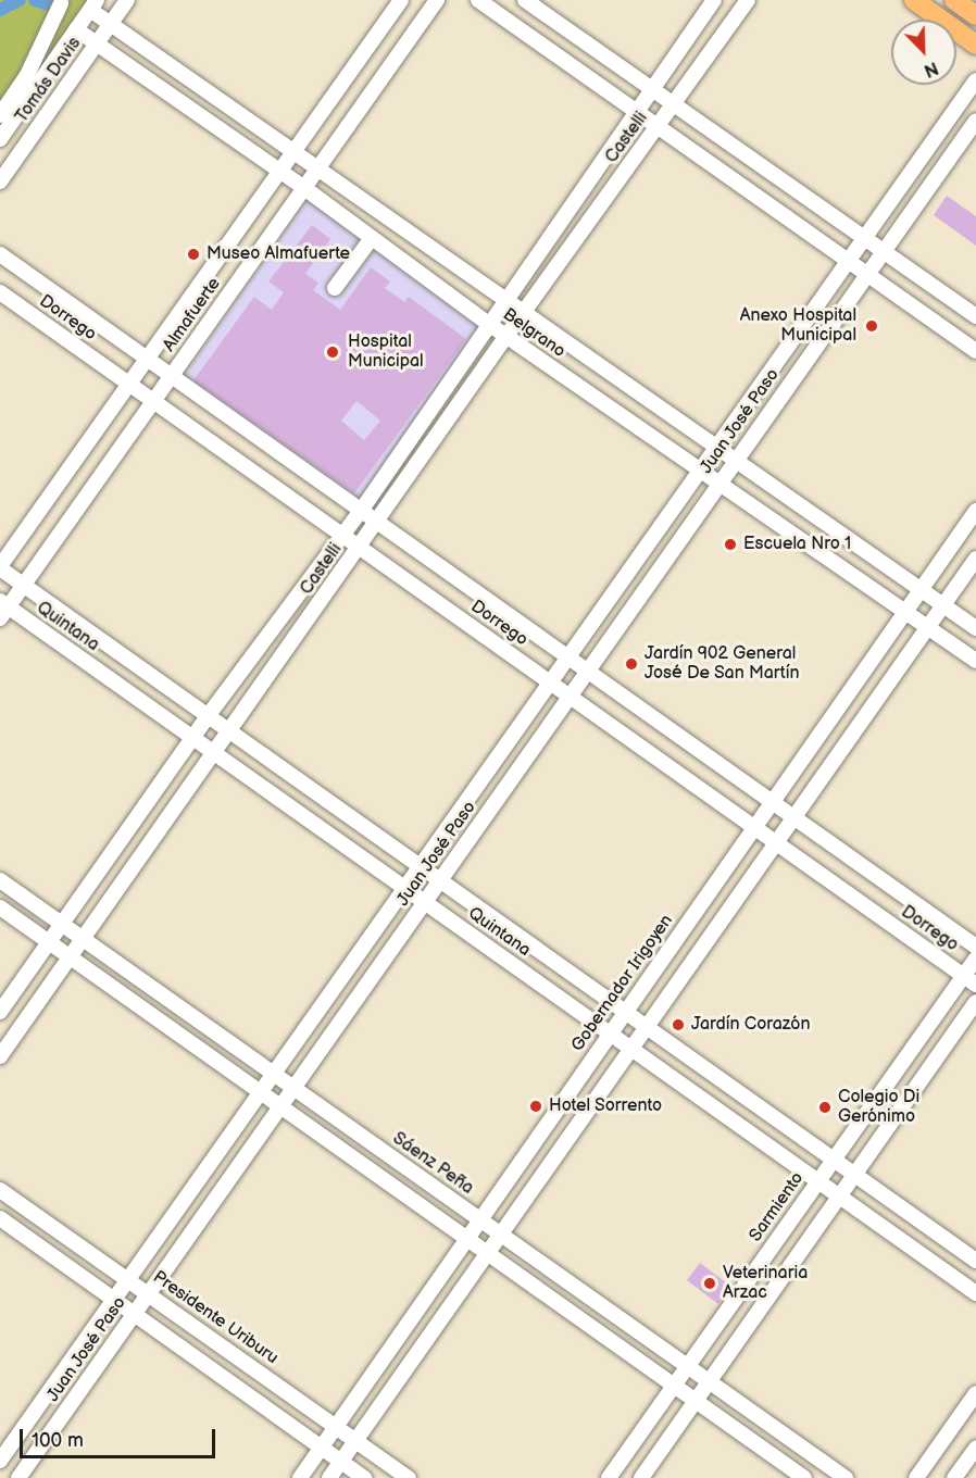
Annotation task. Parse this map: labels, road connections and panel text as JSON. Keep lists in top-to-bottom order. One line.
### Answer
{"streets":{"street":["Tomás Davis","Castelli","Almafuerte","Dorrego","Belgrano","Juan José Paso","Quintana","Gobernador Irigoyen","Sáenz Peña","Sarmiento","Presidente Uriburu"]},"crossings":[["Tomás Davis","Belgrano"],["Castelli","Dorrego"],["Castelli","Belgrano"],["Castelli","Quintana"],["Castelli","Sáenz Peña"],["Almafuerte","Dorrego"],["Almafuerte","Belgrano"],["Almafuerte","Quintana"],["Dorrego","Juan José Paso"],["Dorrego","Gobernador Irigoyen"],["Dorrego","Sarmiento"],["Belgrano","Juan José Paso"],["Belgrano","Gobernador Irigoyen"],["Juan José Paso","Quintana"],["Juan José Paso","Sáenz Peña"],["Juan José Paso","Presidente Uriburu"],["Quintana","Gobernador Irigoyen"],["Quintana","Sarmiento"],["Gobernador Irigoyen","Sáenz Peña"],["Gobernador Irigoyen","Presidente Uriburu"],["Sáenz Peña","Sarmiento"]],"places":["Museo Almafuerte","Anexo Hospital Municipal","Hospital Municipal","Escuela Nro 1","Jardín 902 General José De San Martín","Jardín Corazón","Hotel Sorrento","Colegio Di Gerónimo","Veterinaria Arzac"],"scale_bar":"100 m","north":"bottom right"}
